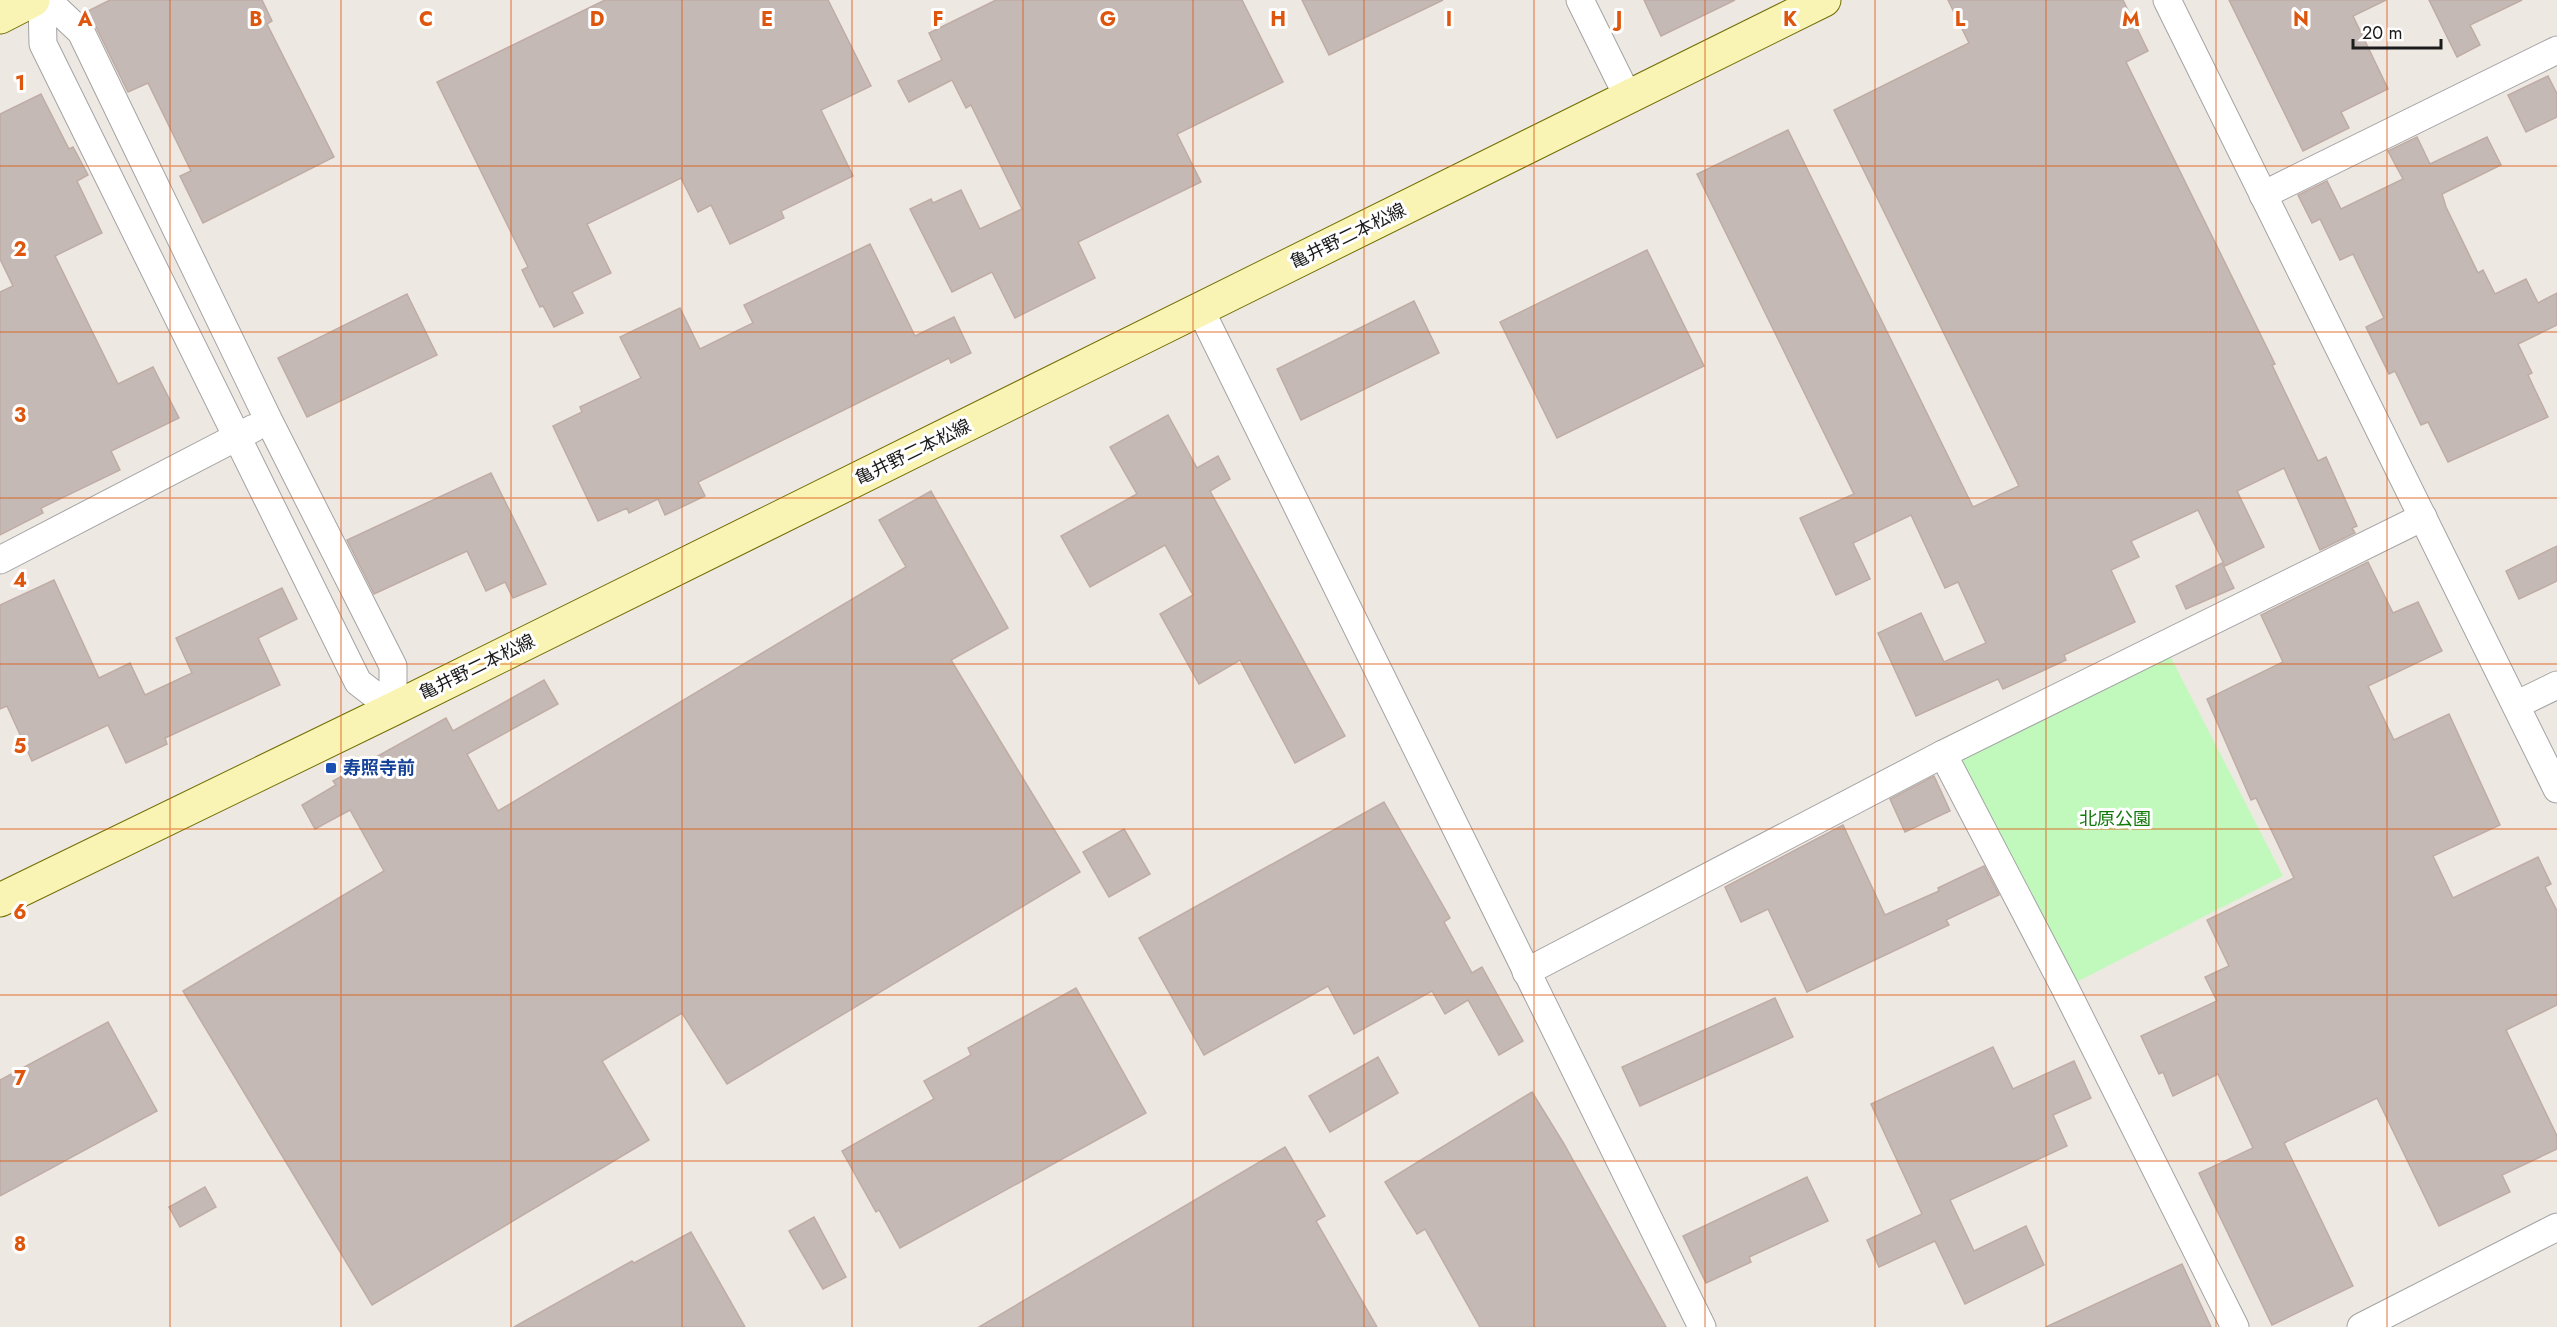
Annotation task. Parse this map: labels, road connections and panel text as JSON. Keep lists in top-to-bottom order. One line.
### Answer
{"streets":{"street":["亀井野二本松線"]},"parks":["北原公園"],"places":{"transit":["寿照寺前"]},"scale_bar":"20 m","grid":{"columns":["A","B","C","D","E","F","G","H","I","J","K","L","M","N"],"rows":["1","2","3","4","5","6","7","8"]}}
